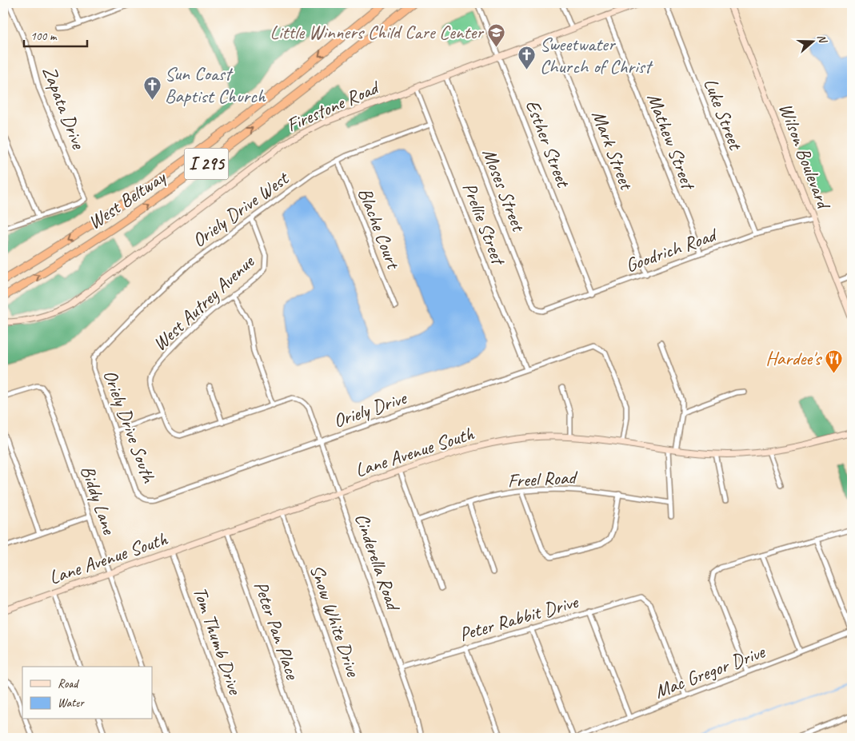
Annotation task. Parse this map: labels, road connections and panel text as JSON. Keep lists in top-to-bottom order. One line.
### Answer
{"streets":{"highway":["I 295","West Beltway"],"street":["Firestone Road","Zapata Drive","Luke Street","Mathew Street","Esther Street","Mark Street","Wilson Boulevard","Moses Street","Oriely Drive West","Prellie Street","Blache Court","Goodrich Road","West Autrey Avenue","Oriely Drive","Oriely Drive South","Lane Avenue South","Freel Road","Biddy Lane","Cinderella Road","Peter Rabbit Drive","Snow White Drive","Peter Pan Place","Tom Thumb Drive","Mac Gregor Drive"]},"crossings":[["Firestone Road","Mathew Street"],["Firestone Road","Esther Street"],["Firestone Road","Mark Street"],["Firestone Road","Moses Street"],["Firestone Road","Prellie Street"],["Luke Street","Goodrich Road"],["Mathew Street","Goodrich Road"],["Esther Street","Goodrich Road"],["Mark Street","Goodrich Road"],["Wilson Boulevard","Goodrich Road"],["Moses Street","Goodrich Road"],["Oriely Drive West","Prellie Street"],["Oriely Drive West","Blache Court"],["Oriely Drive West","West Autrey Avenue"],["Oriely Drive West","Oriely Drive South"],["Prellie Street","Oriely Drive"],["Oriely Drive","Oriely Drive South"],["Oriely Drive","Lane Avenue South"],["Oriely Drive","Cinderella Road"],["Lane Avenue South","Biddy Lane"],["Lane Avenue South","Cinderella Road"],["Lane Avenue South","Snow White Drive"],["Lane Avenue South","Peter Pan Place"],["Lane Avenue South","Tom Thumb Drive"],["Cinderella Road","Peter Rabbit Drive"],["Peter Rabbit Drive","Mac Gregor Drive"]],"places":{"school or university":["Little Winners Child Care Center"],"church":["Sweetwater Church of Christ","Sun Coast Baptist Church"],"restaurant":["Hardee's"]},"legend":["Road","Water"],"scale_bar":"100 m","north":"right"}
